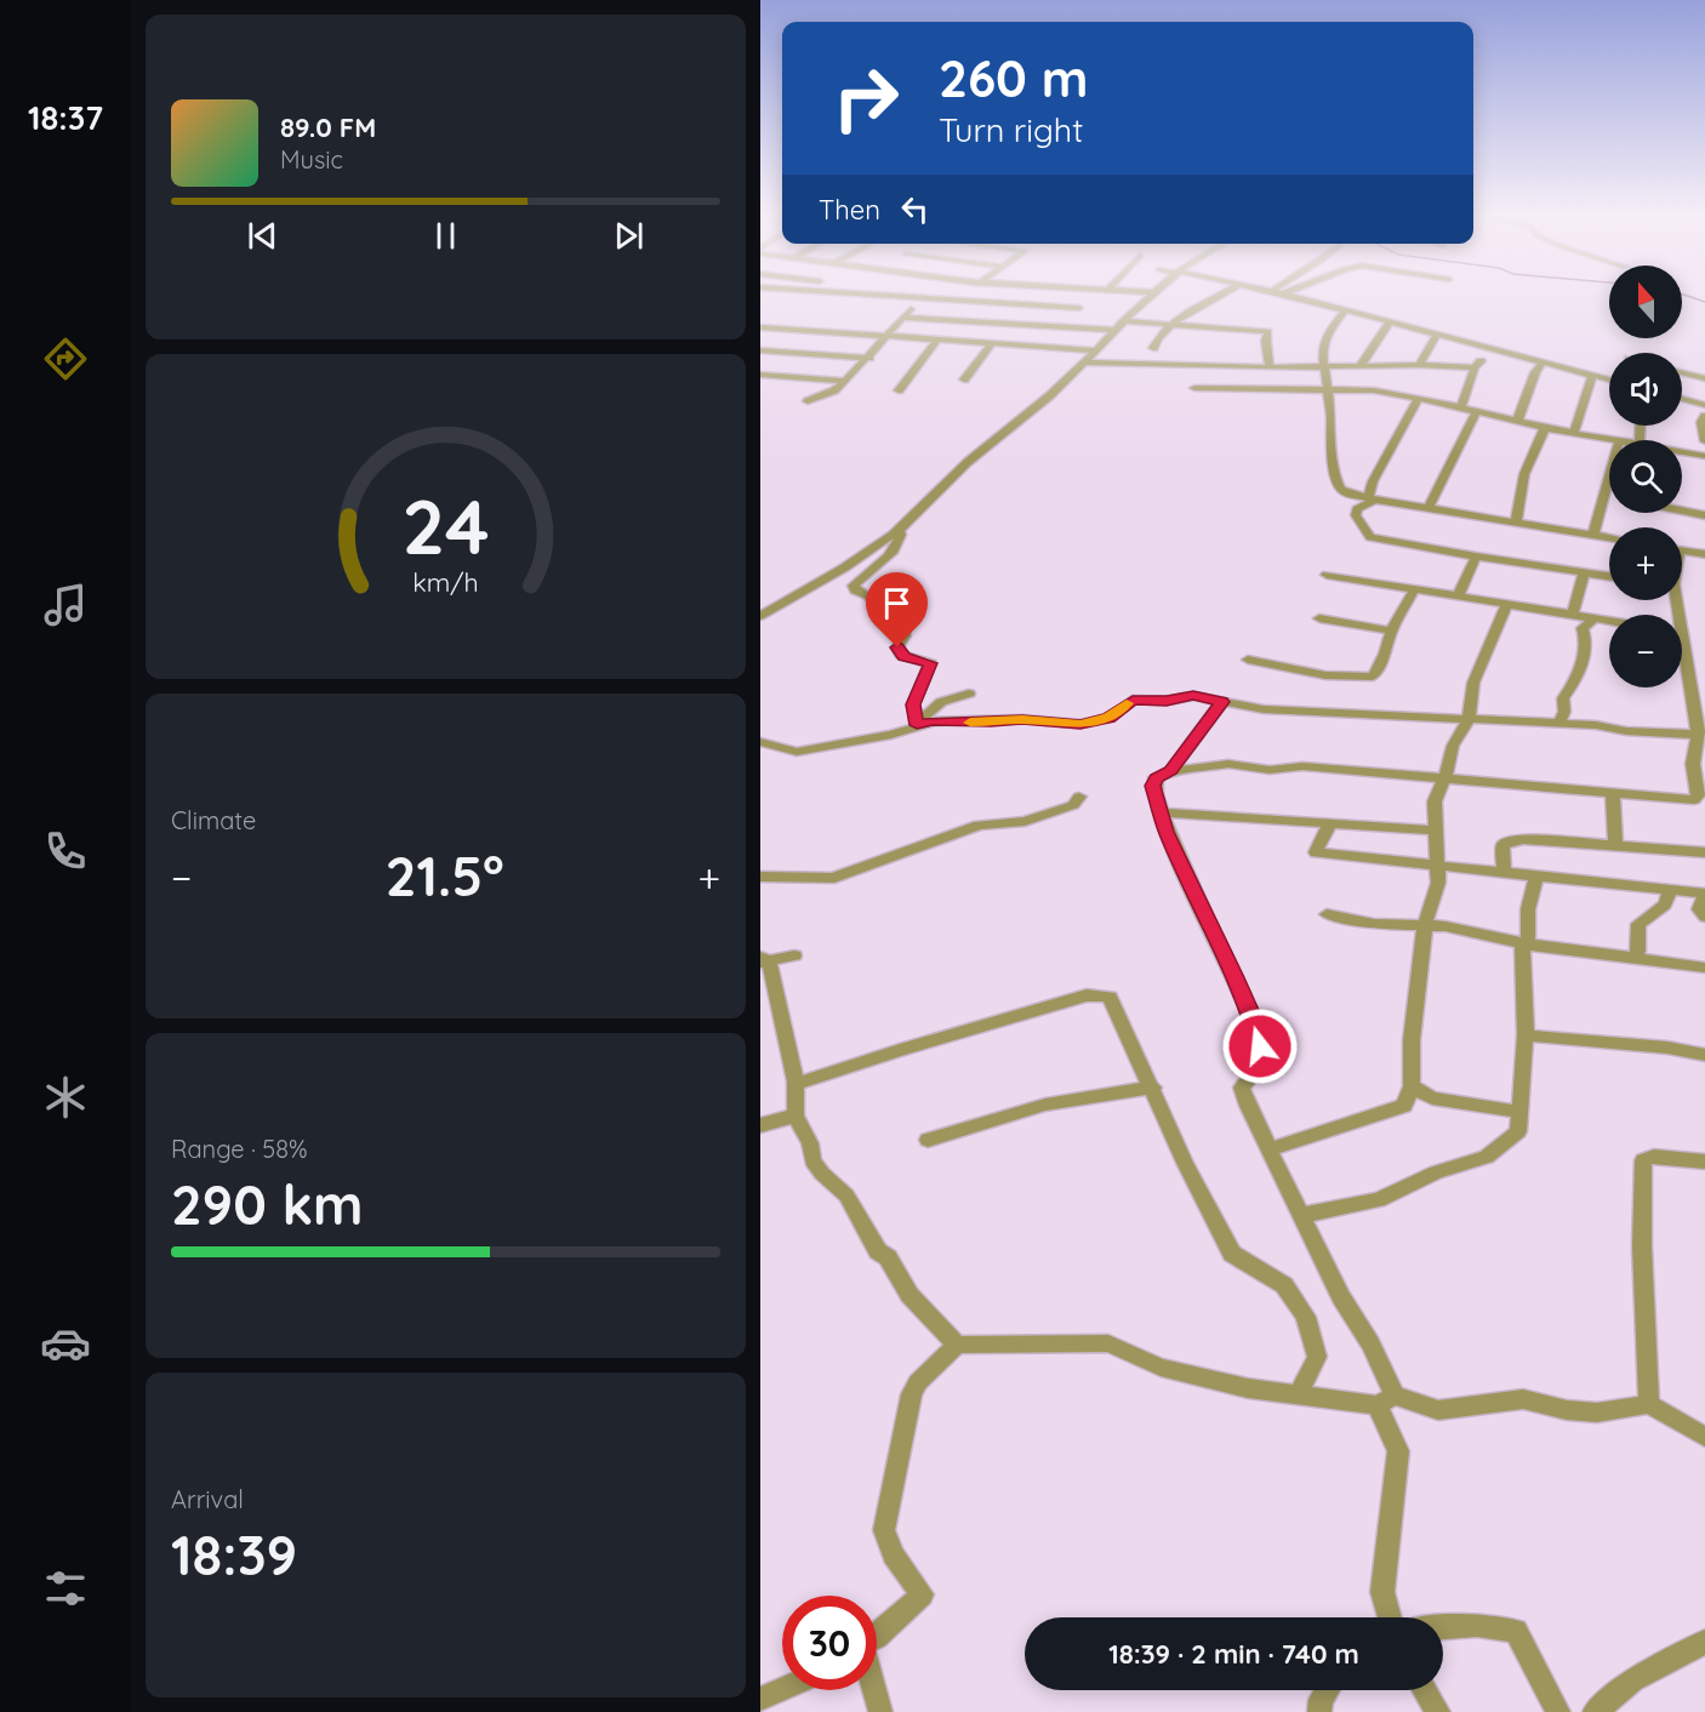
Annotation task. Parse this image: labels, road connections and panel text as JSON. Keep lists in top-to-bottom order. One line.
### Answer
{"north":"top","page":{"tabs":"18:37","turn":["260 m","Turn right"],"song":["89.0 FM","Music"],"then":"Then","map_buttons":["+","−"],"tile":["Climate",["Range · 58%","290 km"],["Arrival","18:39"]],"heat":["−","21.5°","+"],"limit":"30","trip":"18:39 · 2 min · 740 m","gauge":["24","km/h"]}}
